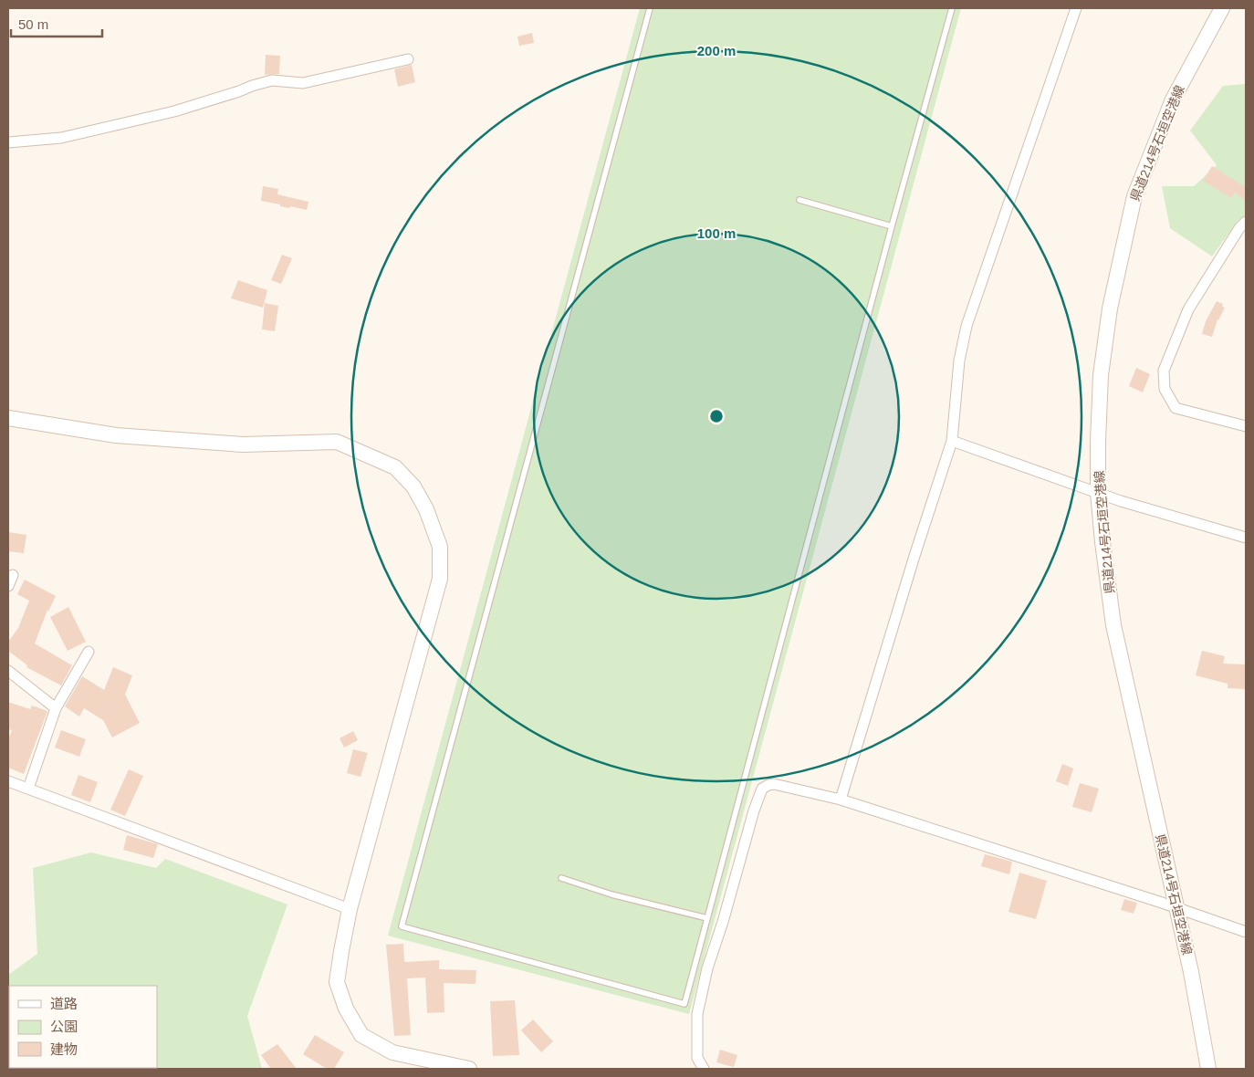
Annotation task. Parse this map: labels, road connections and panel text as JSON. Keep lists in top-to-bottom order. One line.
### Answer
{"streets":{"street":["県道214号石垣空港線"]},"legend":["道路","公園","建物"],"scale_bar":"50 m","rings":["200 m","100 m"]}
